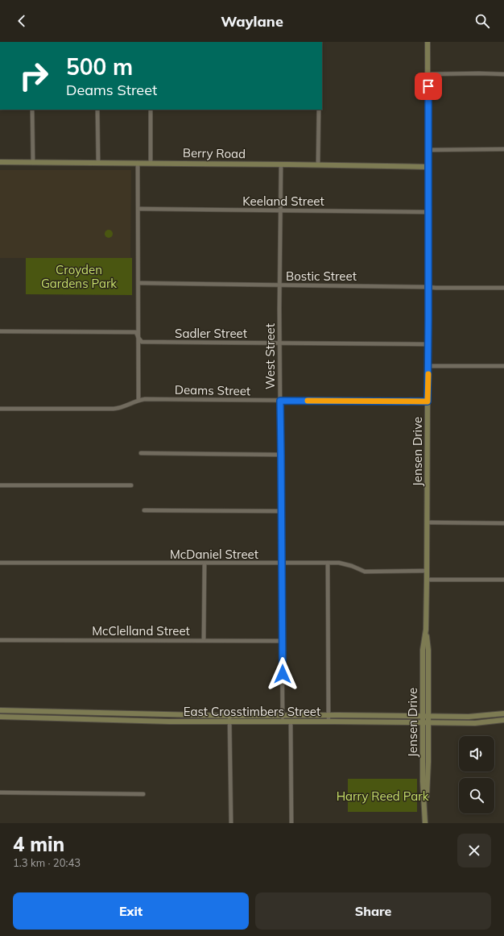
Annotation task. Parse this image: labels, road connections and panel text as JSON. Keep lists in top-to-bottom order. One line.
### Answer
{"streets":{"main road":["Berry Road","Jensen Drive","East Crosstimbers Street"],"street":["Keeland Street","Bostic Street","Sadler Street","West Street","Deams Street","McDaniel Street","McClelland Street"]},"crossings":[["Berry Road","West Street"],["Berry Road","Jensen Drive"],["Keeland Street","West Street"],["Keeland Street","Jensen Drive"],["Bostic Street","West Street"],["Bostic Street","Jensen Drive"],["Sadler Street","West Street"],["Sadler Street","Jensen Drive"],["West Street","Deams Street"],["West Street","McDaniel Street"],["West Street","McClelland Street"],["West Street","East Crosstimbers Street"],["Deams Street","Jensen Drive"],["Jensen Drive","McDaniel Street"],["Jensen Drive","East Crosstimbers Street"]],"parks":["Croyden Gardens Park","Harry Reed Park"],"page":{"header":"Waylane","turn":["500 m","Deams Street"],"heading":["4 min","1.3 km · 20:43"],"buttons":["Exit","Share"]}}
